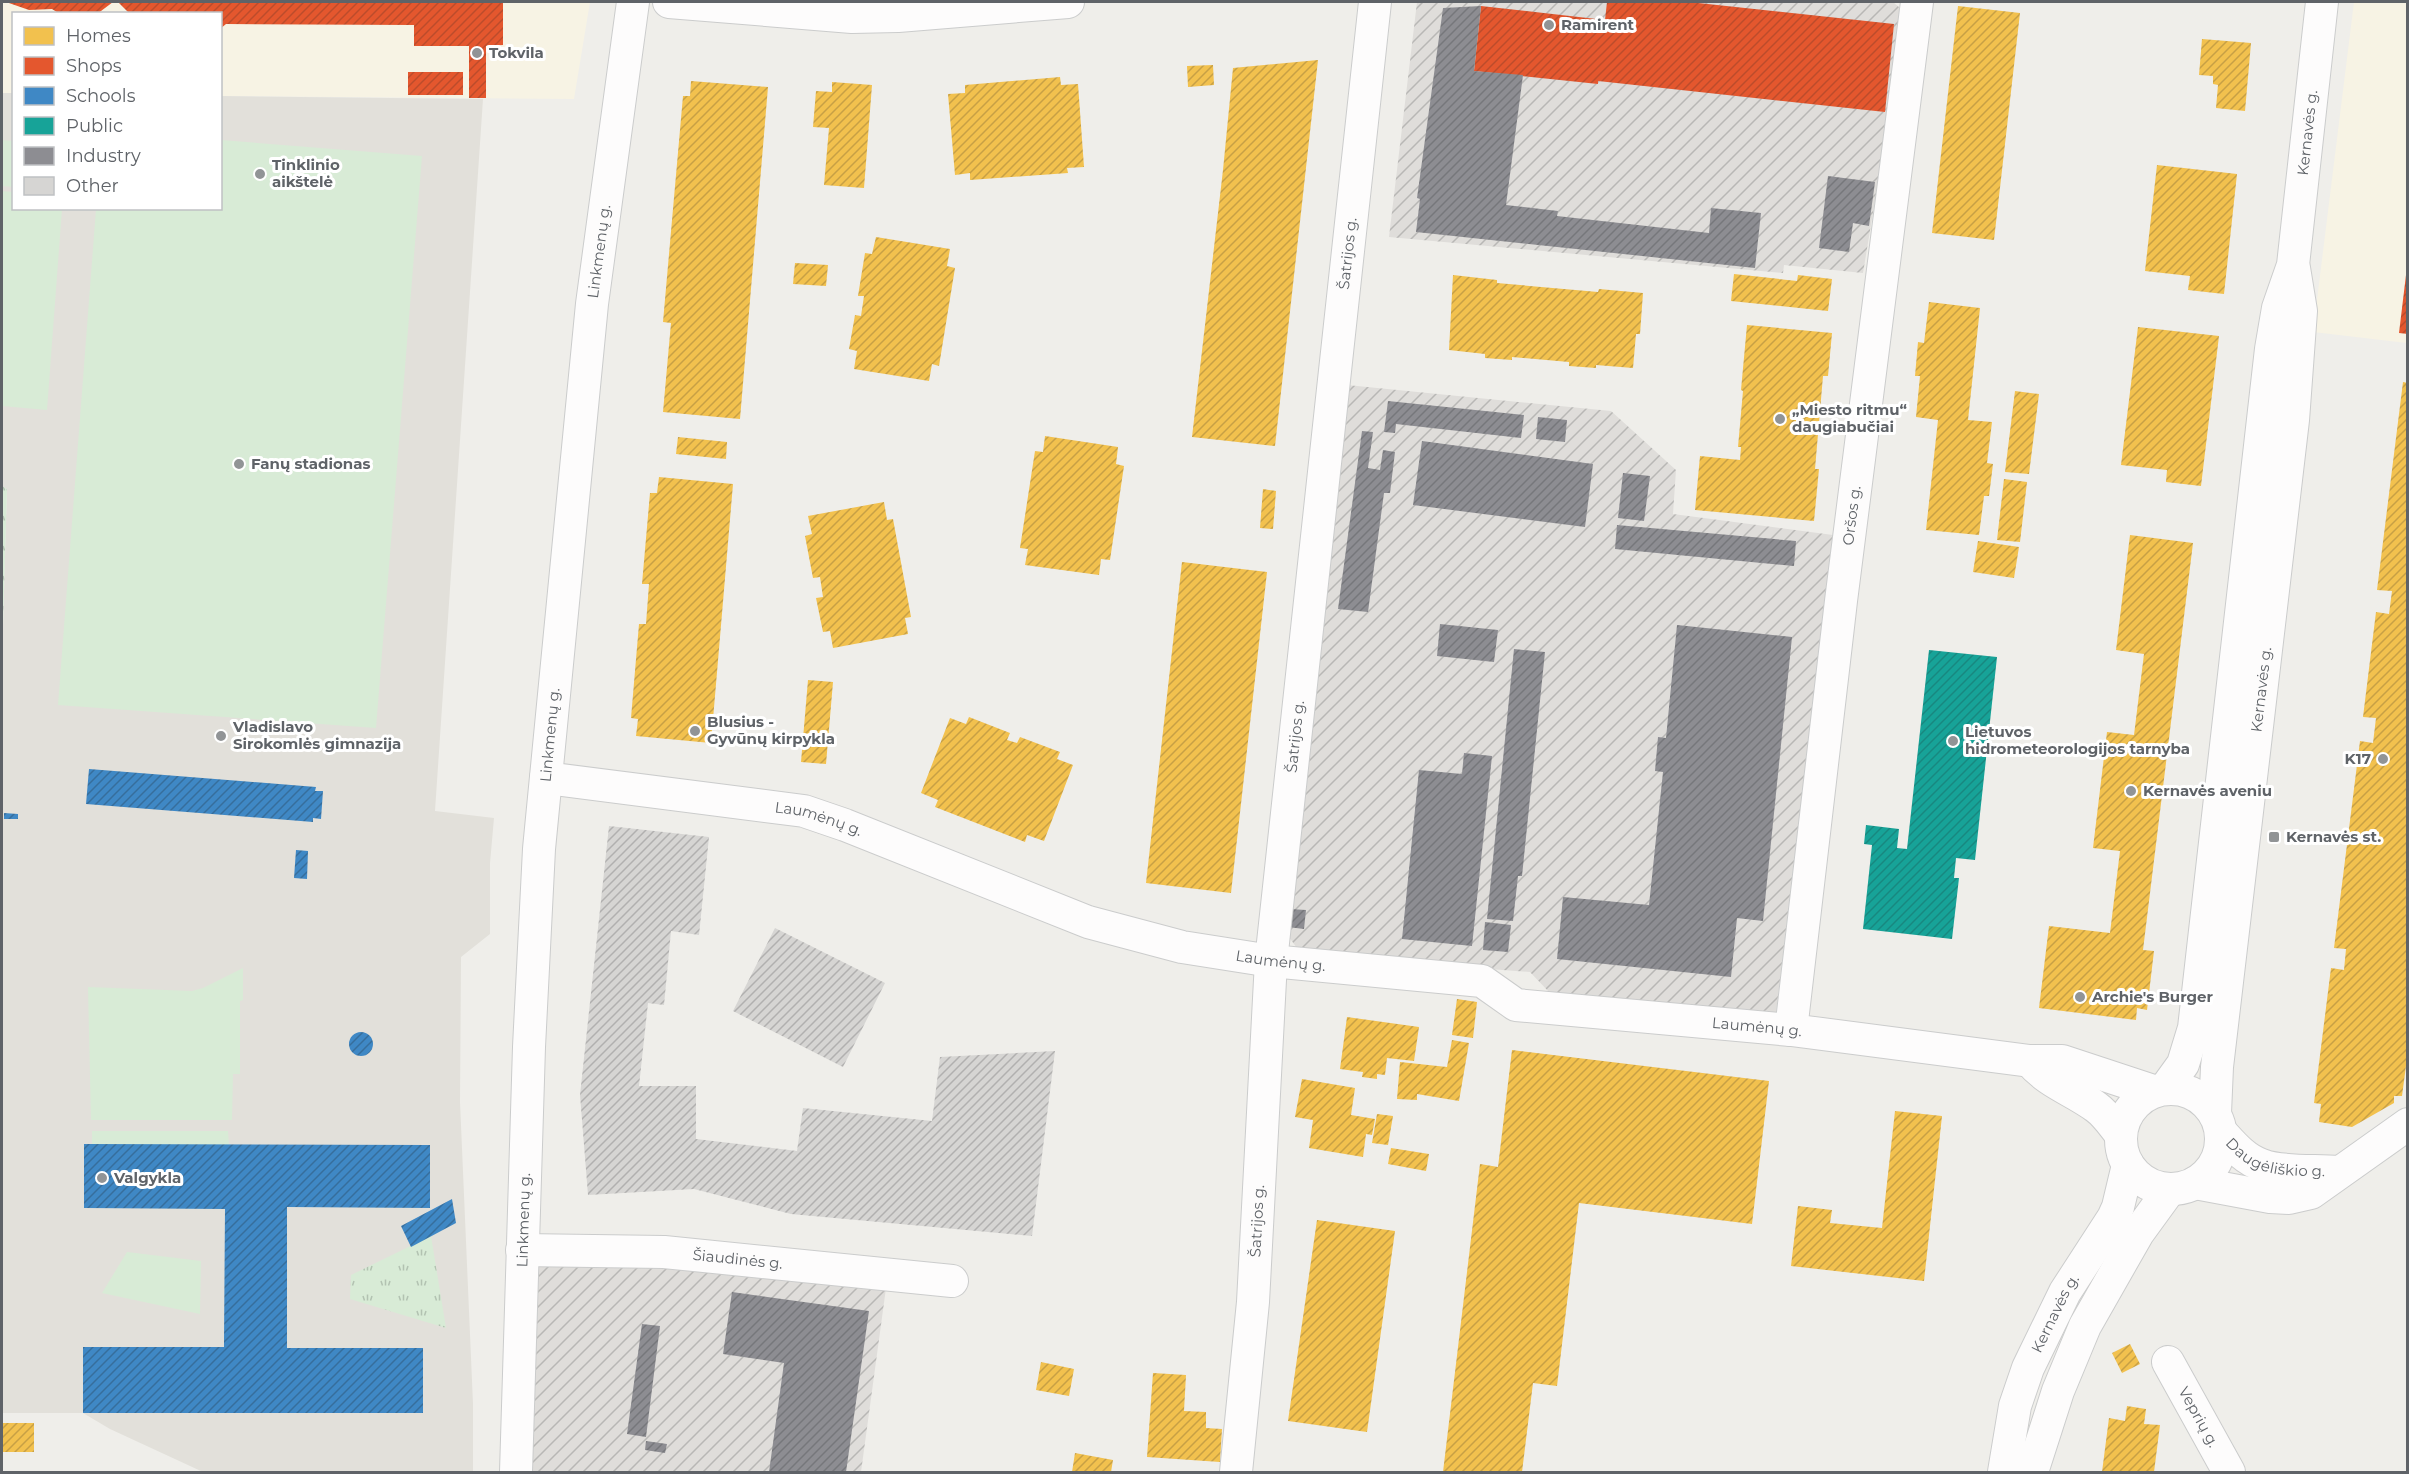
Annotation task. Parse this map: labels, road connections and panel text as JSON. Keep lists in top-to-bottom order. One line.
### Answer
{"streets":{"street":["Kernavės g.","Linkmenų g.","Šatrijos g.","Oršos g.","Laumėnų g.","Daugėliškio g.","Šiaudinės g.","Veprių g."]},"crossings":[["Kernavės g.","Laumėnų g."],["Kernavės g.","Daugėliškio g."],["Linkmenų g.","Laumėnų g."],["Linkmenų g.","Šiaudinės g."],["Šatrijos g.","Laumėnų g."],["Oršos g.","Laumėnų g."],["Laumėnų g.","Daugėliškio g."]],"places":{"other":["Ramirent","Tokvila","Tinklinio aikštelė","„Miesto ritmu“ daugiabučiai","Fanų stadionas","Blusius - Gyvūnų kirpykla","Vladislavo Sirokomlės gimnazija","Lietuvos hidrometeorologijos tarnyba","K17","Kernavės aveniu","Archie's Burger","Valgykla"],"transit":["Kernavės st."]},"legend":["Homes","Shops","Schools","Public","Industry","Other"]}
